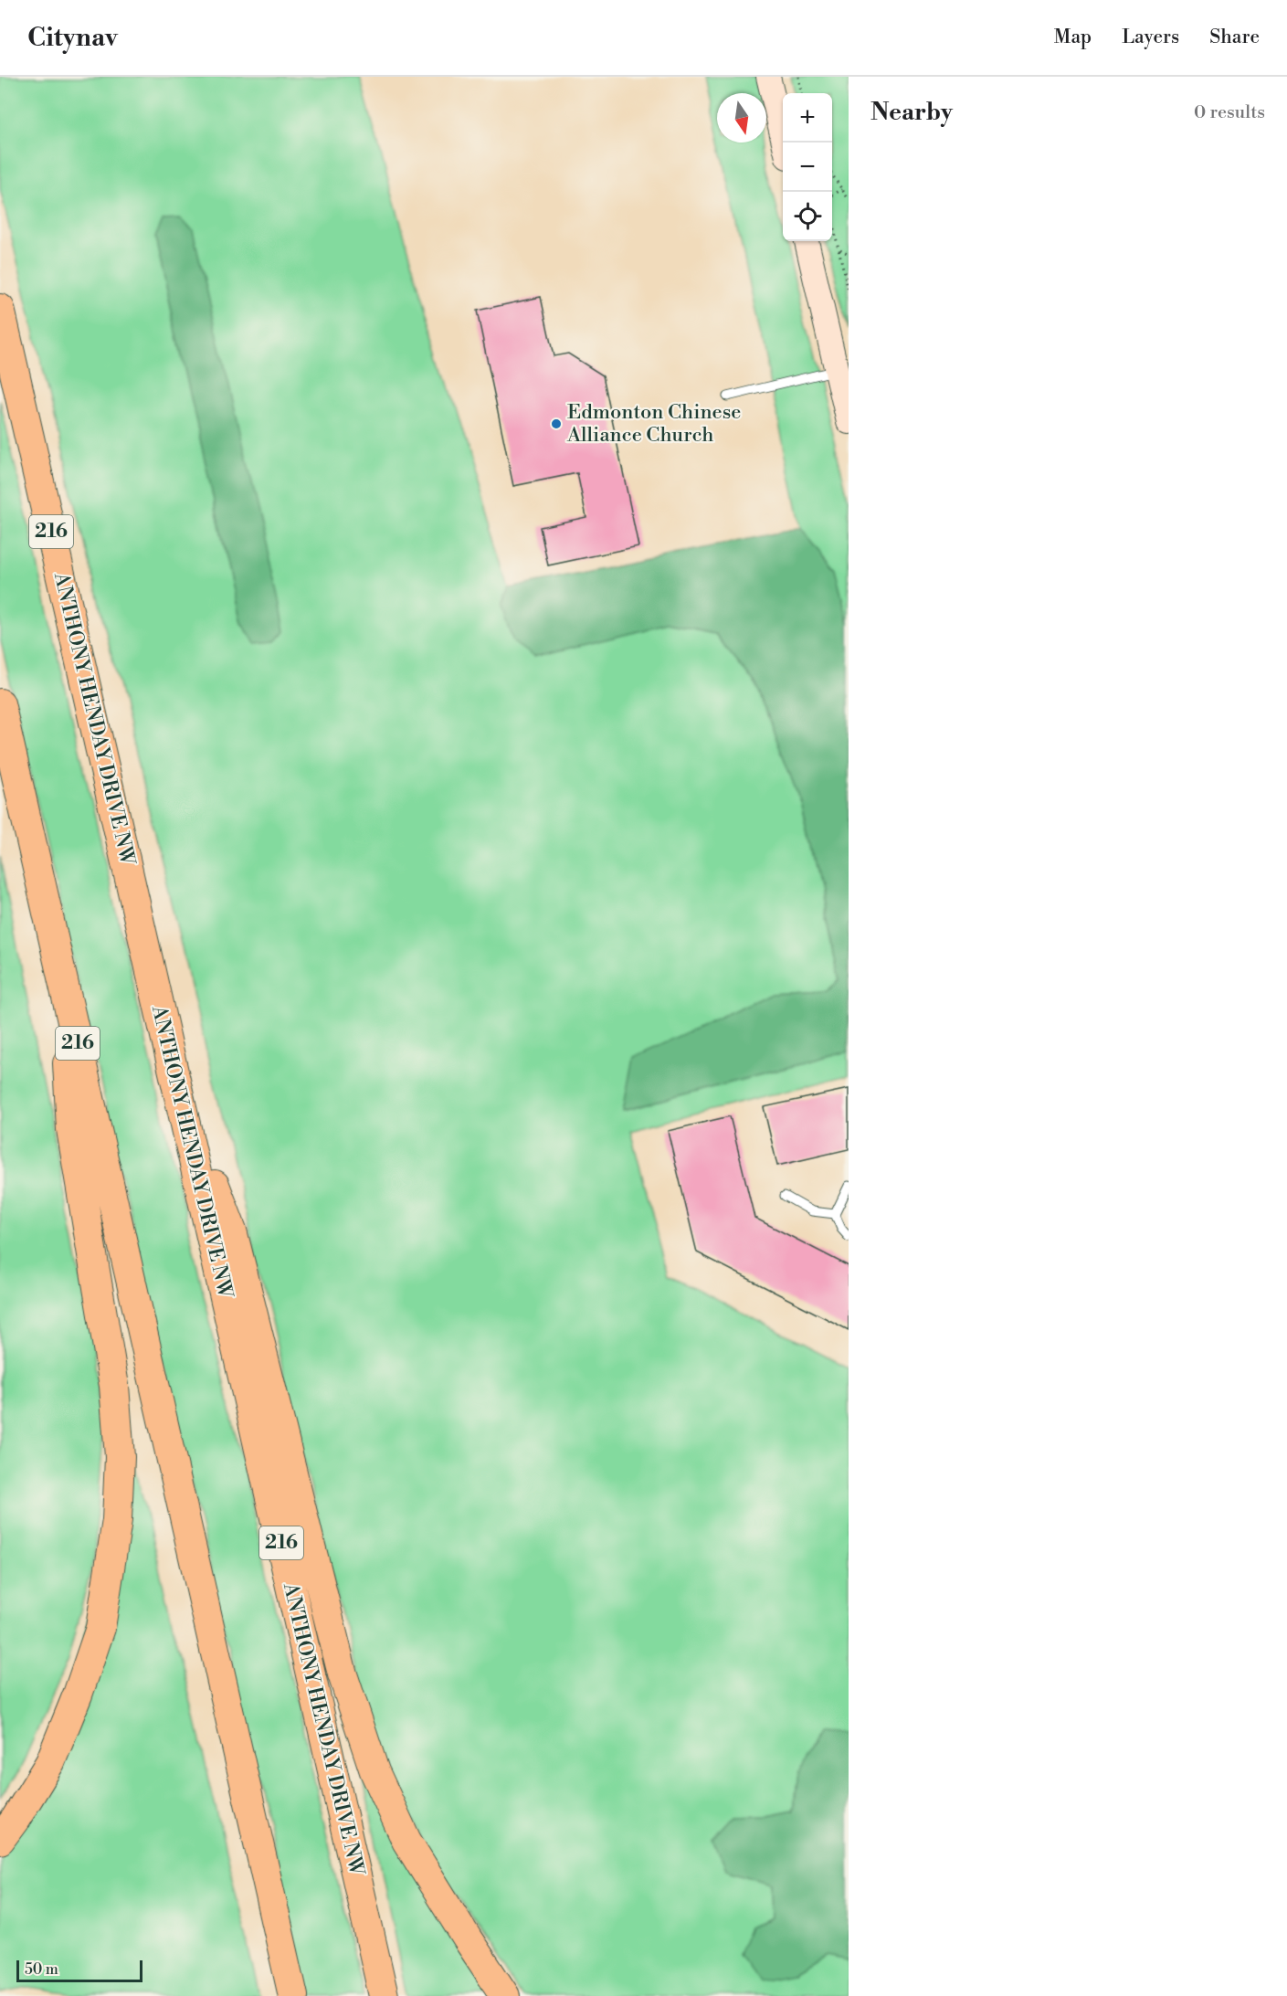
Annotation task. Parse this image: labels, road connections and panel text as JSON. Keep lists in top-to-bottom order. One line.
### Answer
{"streets":{"highway":["216","ANTHONY HENDAY DRIVE NW"]},"places":["Edmonton Chinese Alliance Church"],"scale_bar":"50 m","north":"bottom","page":{"header":"Citynav","nav":["Map","Layers","Share"],"heading":["Nearby","0 results"],"map_buttons":["+","−"],"scale":"50 m"}}
